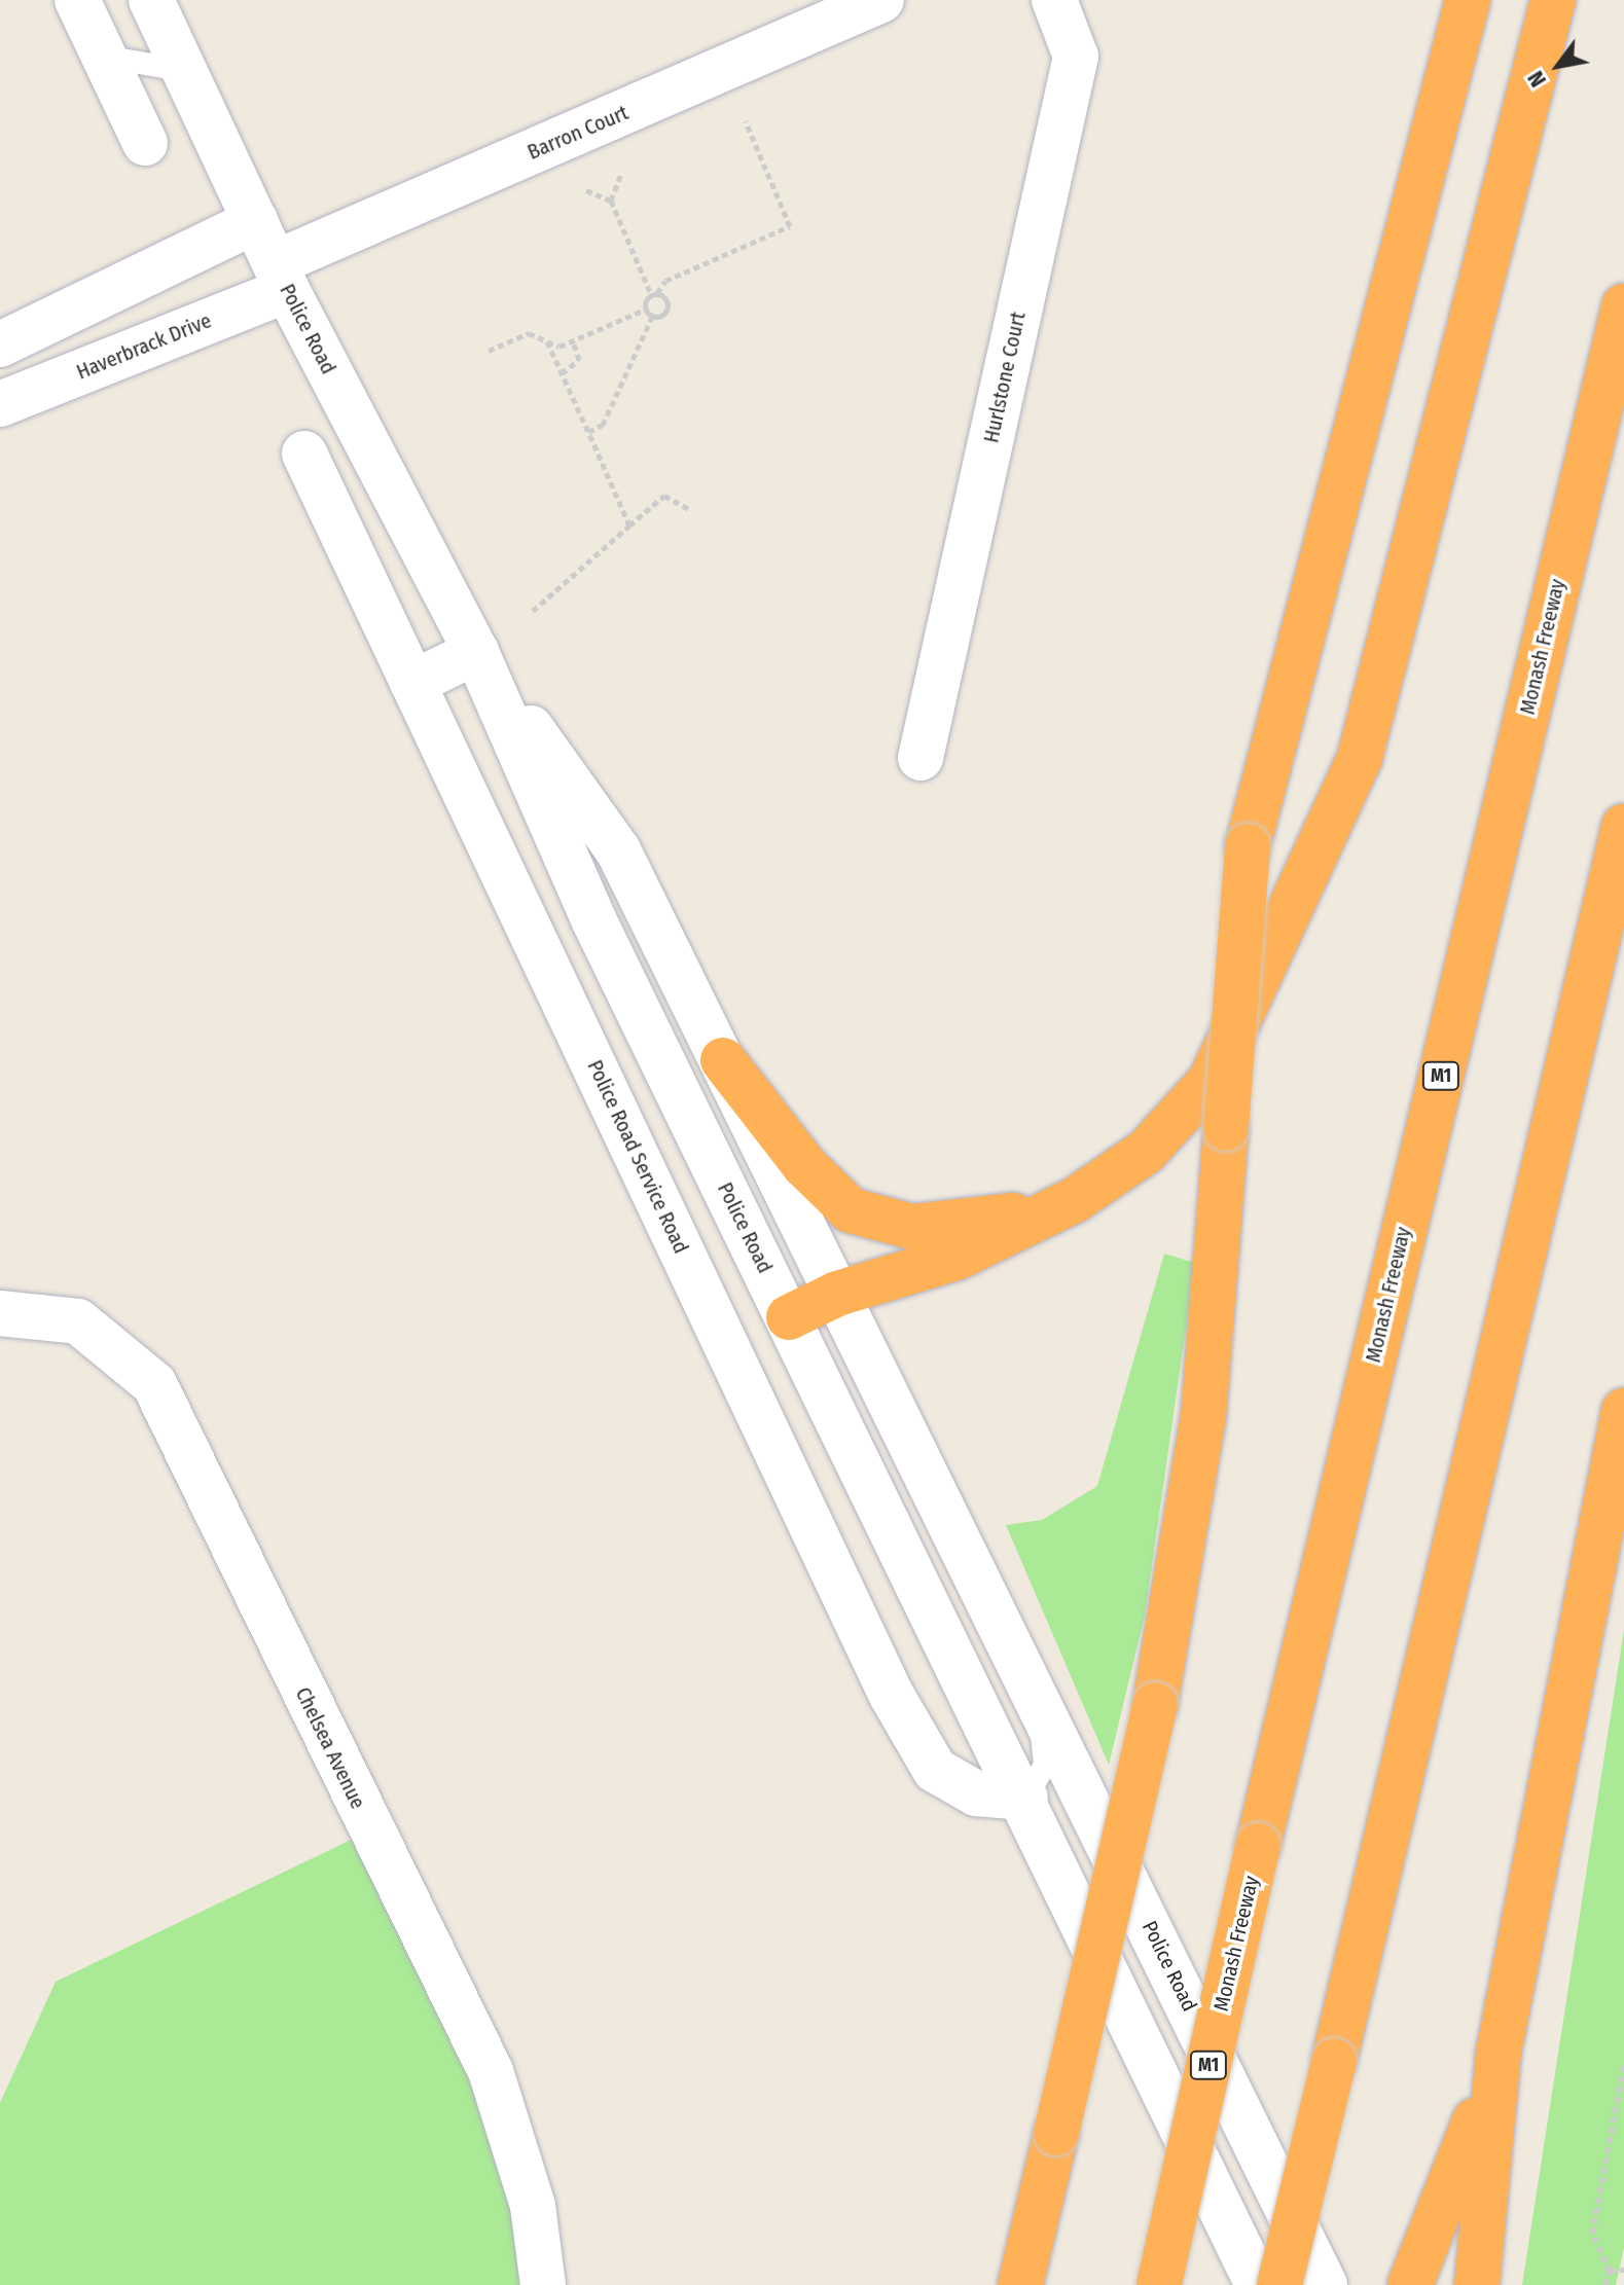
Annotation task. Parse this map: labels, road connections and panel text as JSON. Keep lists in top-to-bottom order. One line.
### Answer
{"streets":{"highway":["Monash Freeway","M1"],"street":["Barron Court","Police Road","Haverbrack Drive","Hurlstone Court","Police Road Service Road","Chelsea Avenue"]},"crossings":[["Barron Court","Police Road"],["Barron Court","Haverbrack Drive"],["Police Road","Haverbrack Drive"],["Police Road","Police Road Service Road"]],"north":"bottom left"}
